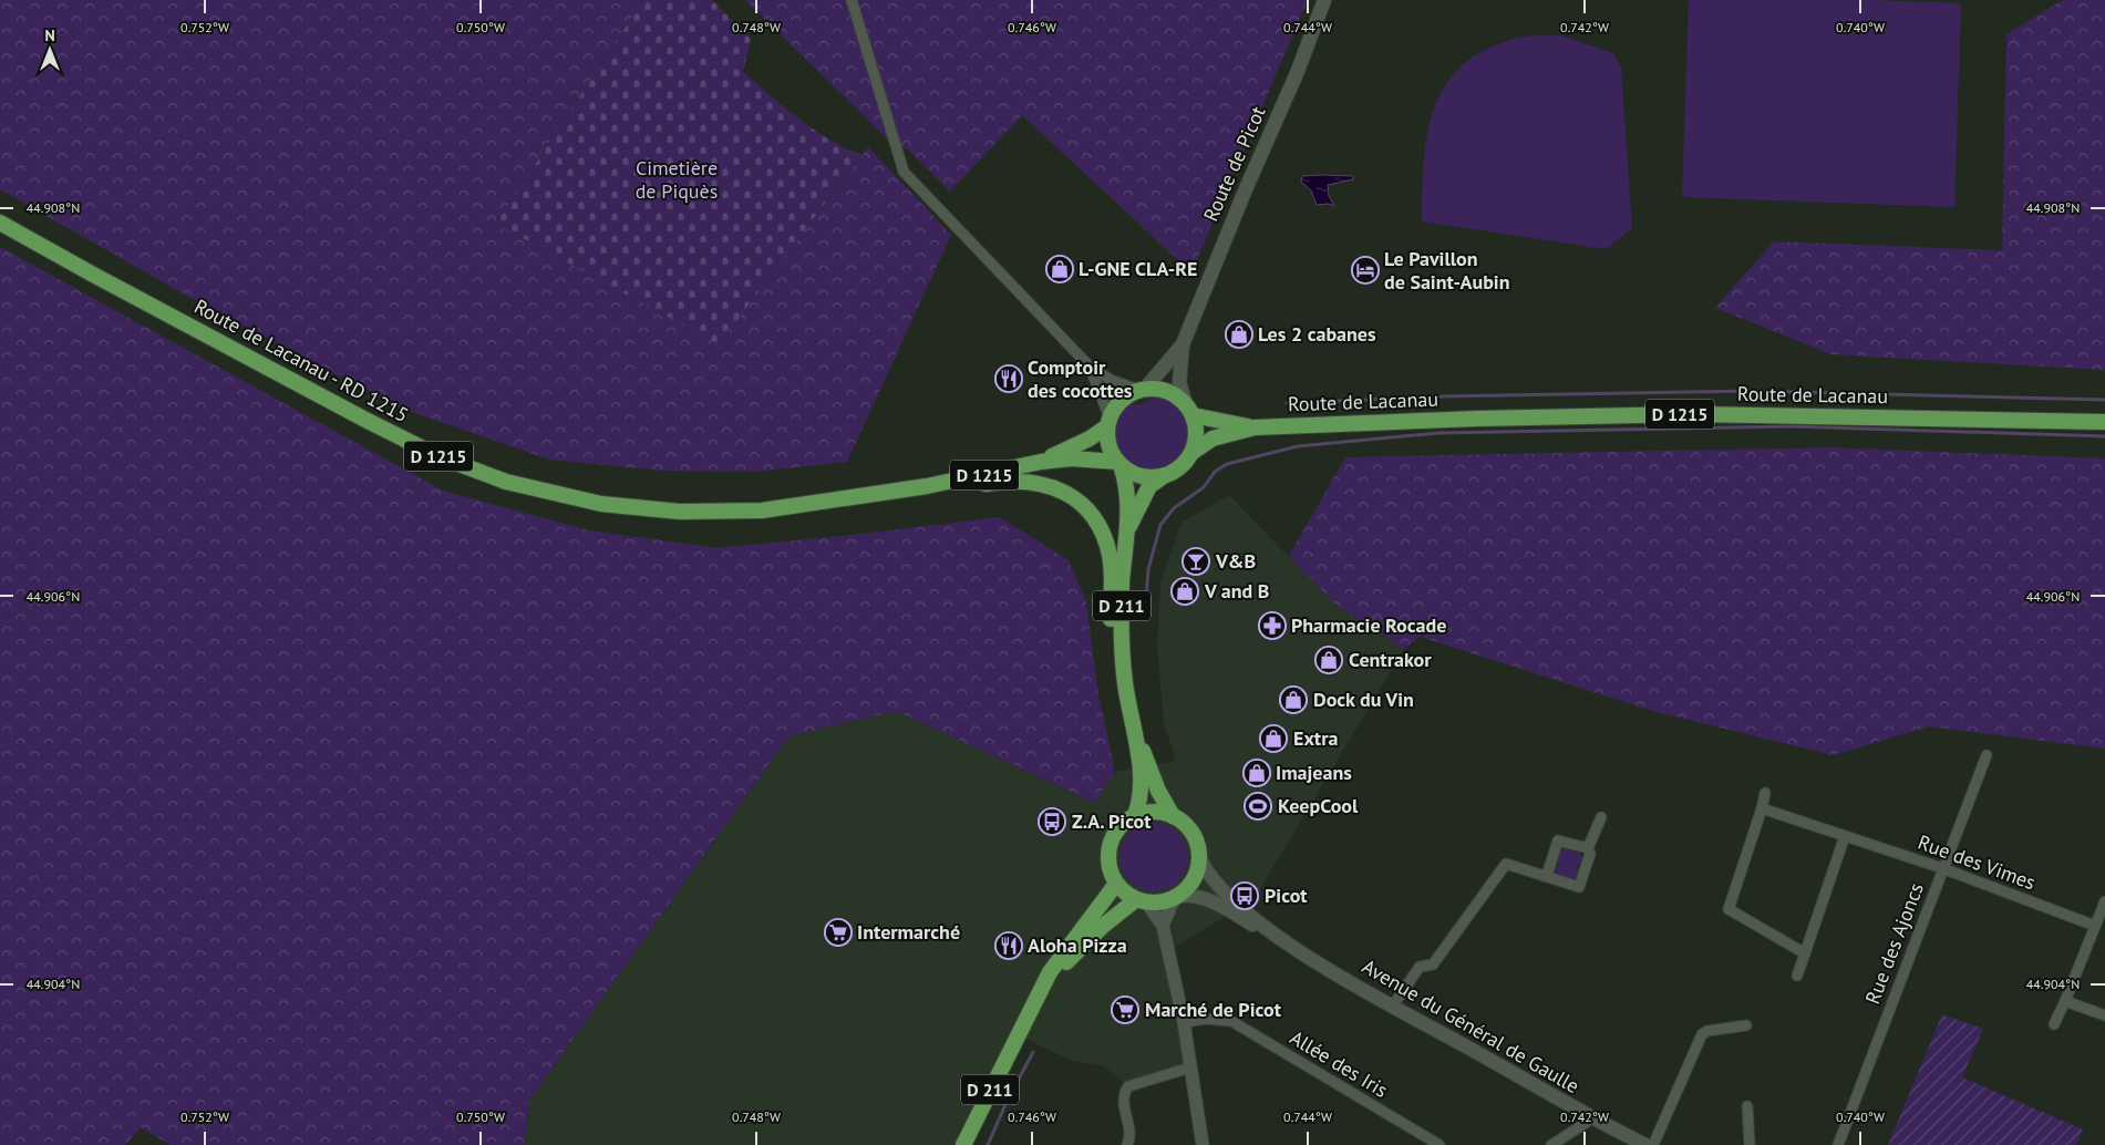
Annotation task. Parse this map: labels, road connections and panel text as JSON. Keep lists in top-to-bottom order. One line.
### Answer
{"streets":{"main road":["Route de Picot","Route de Lacanau - RD 1215","Route de Lacanau","D 1215","D 211","Avenue du Général de Gaulle"],"street":["Rue des Vimes","Rue des Ajoncs","Allée des Iris"]},"crossings":[["Route de Picot","D 1215"],["Route de Picot","D 211"],["Route de Lacanau - RD 1215","D 1215"],["Route de Lacanau","D 1215"],["D 1215","D 211"],["D 211","Avenue du Général de Gaulle"],["Rue des Vimes","Rue des Ajoncs"]],"parks":["Cimetière de Piquès"],"places":{"shop":["L-GNE CLA-RE","Les 2 cabanes","V and B","Centrakor","Dock du Vin","Extra","Imajeans"],"hotel":["Le Pavillon de Saint-Aubin"],"restaurant":["Comptoir des cocottes","Aloha Pizza"],"bar":["V&B"],"pharmacy":["Pharmacie Rocade"],"sports":["KeepCool"],"bus stop":["Z.A. Picot","Picot"],"supermarket":["Intermarché","Marché de Picot"]},"north":"top","coordinates":["0.752°W","0.750°W","0.748°W","0.746°W","0.744°W","0.742°W","0.740°W","44.908°N","44.906°N","44.904°N"]}
